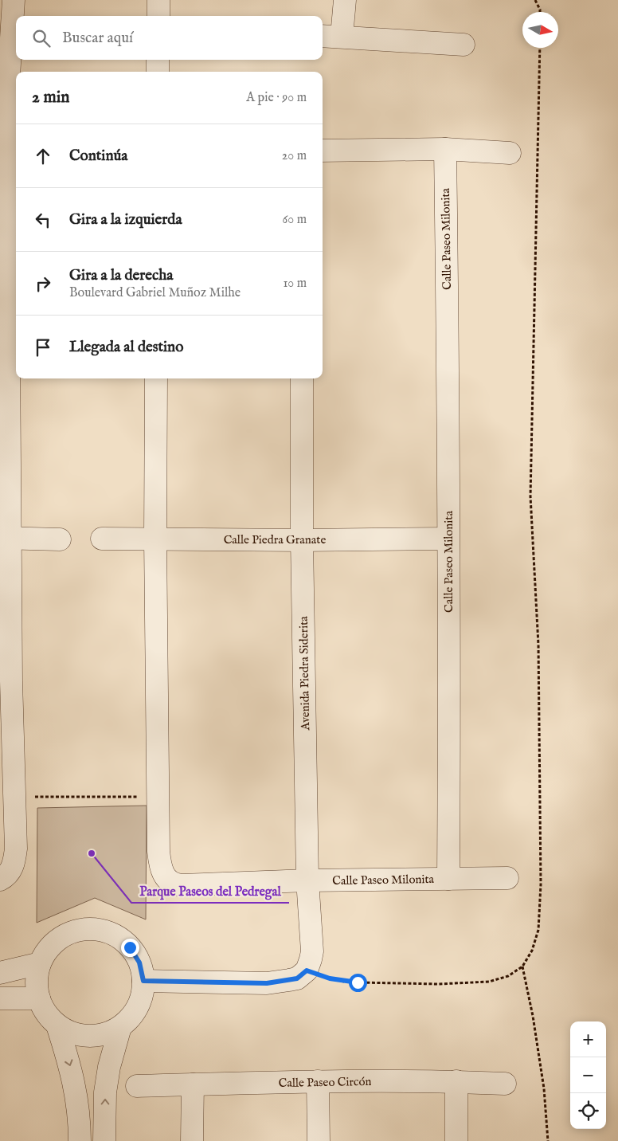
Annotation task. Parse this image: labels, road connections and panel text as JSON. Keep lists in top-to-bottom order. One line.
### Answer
{"streets":{"street":["Calle Paseo Milonita","Calle Piedra Granate","Avenida Piedra Siderita","Calle Paseo Circón"]},"crossings":[["Calle Paseo Milonita","Calle Piedra Granate"],["Calle Paseo Milonita","Avenida Piedra Siderita"],["Calle Piedra Granate","Avenida Piedra Siderita"]],"places":["Parque Paseos del Pedregal"],"north":"right","page":{"search":"Buscar aquí","heading":["2 min","A pie · 90 m"],"list":[["Continúa","20 m"],["Gira a la izquierda","60 m"],["Gira a la derecha","Boulevard Gabriel Muñoz Milhe","10 m"],"Llegada al destino"],"map_buttons":["+","−"]}}
